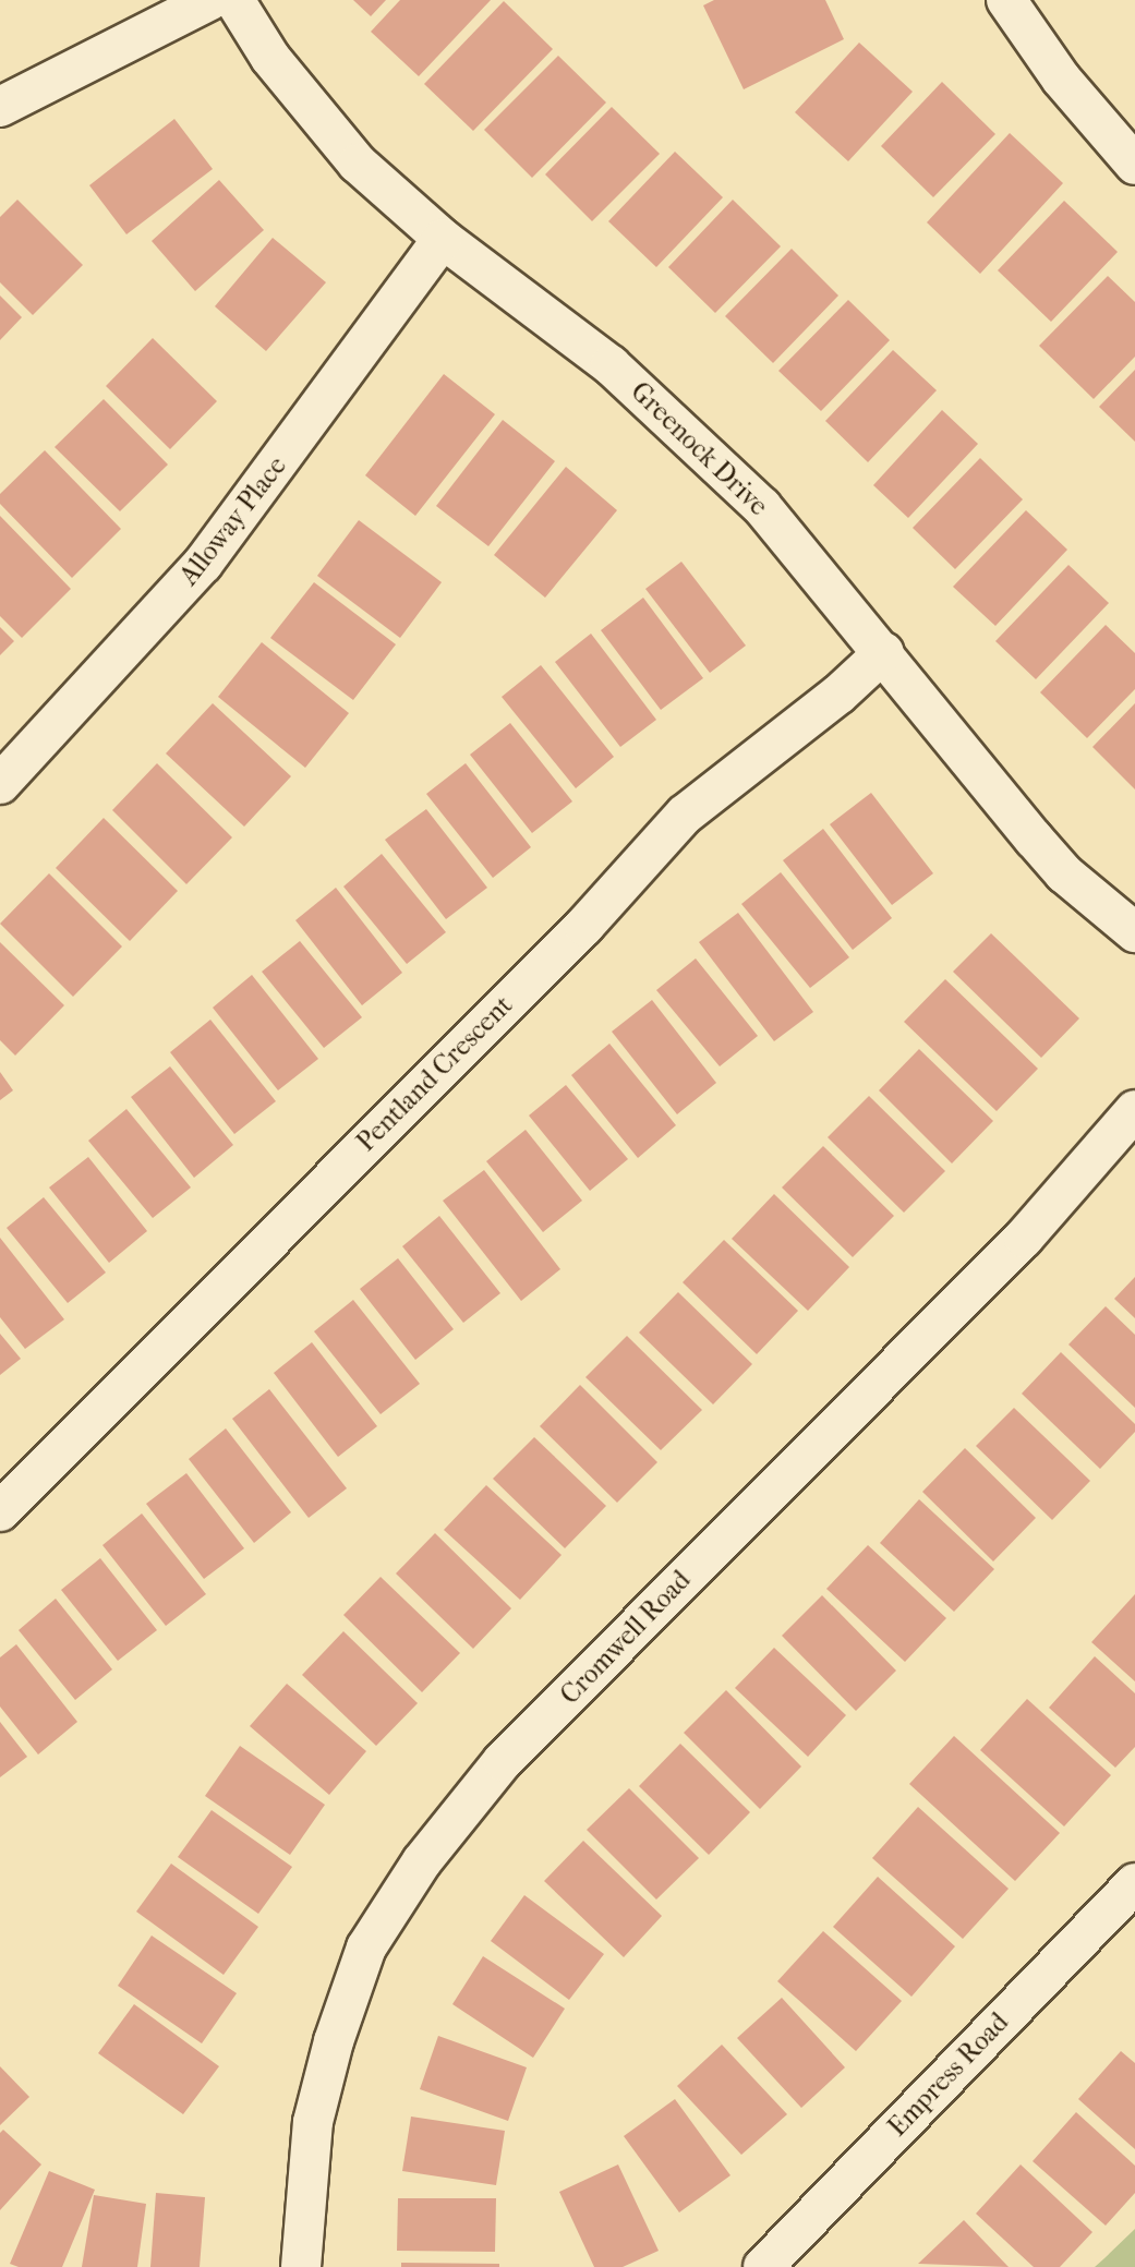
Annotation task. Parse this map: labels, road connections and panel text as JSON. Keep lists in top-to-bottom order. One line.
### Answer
{"streets":{"street":["Greenock Drive","Alloway Place","Pentland Crescent","Cromwell Road","Empress Road"]},"crossings":[["Greenock Drive","Alloway Place"],["Greenock Drive","Pentland Crescent"]]}
